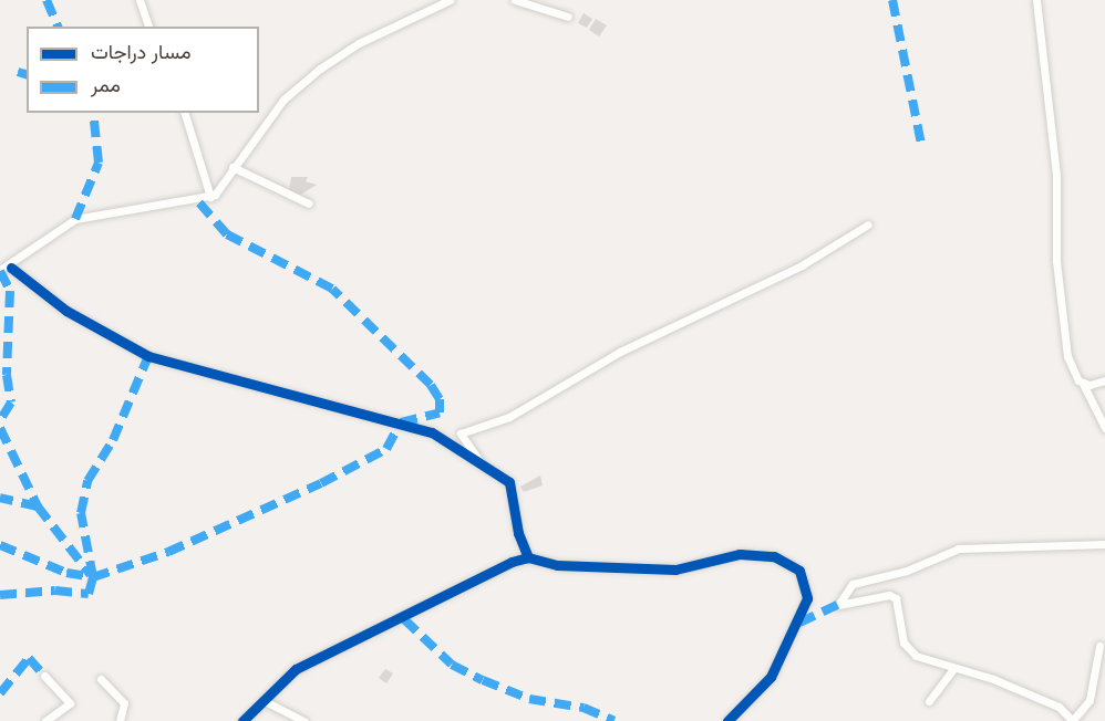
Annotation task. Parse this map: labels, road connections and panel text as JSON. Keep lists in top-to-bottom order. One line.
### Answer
{"legend":["مسار دراجات","ممر"]}
